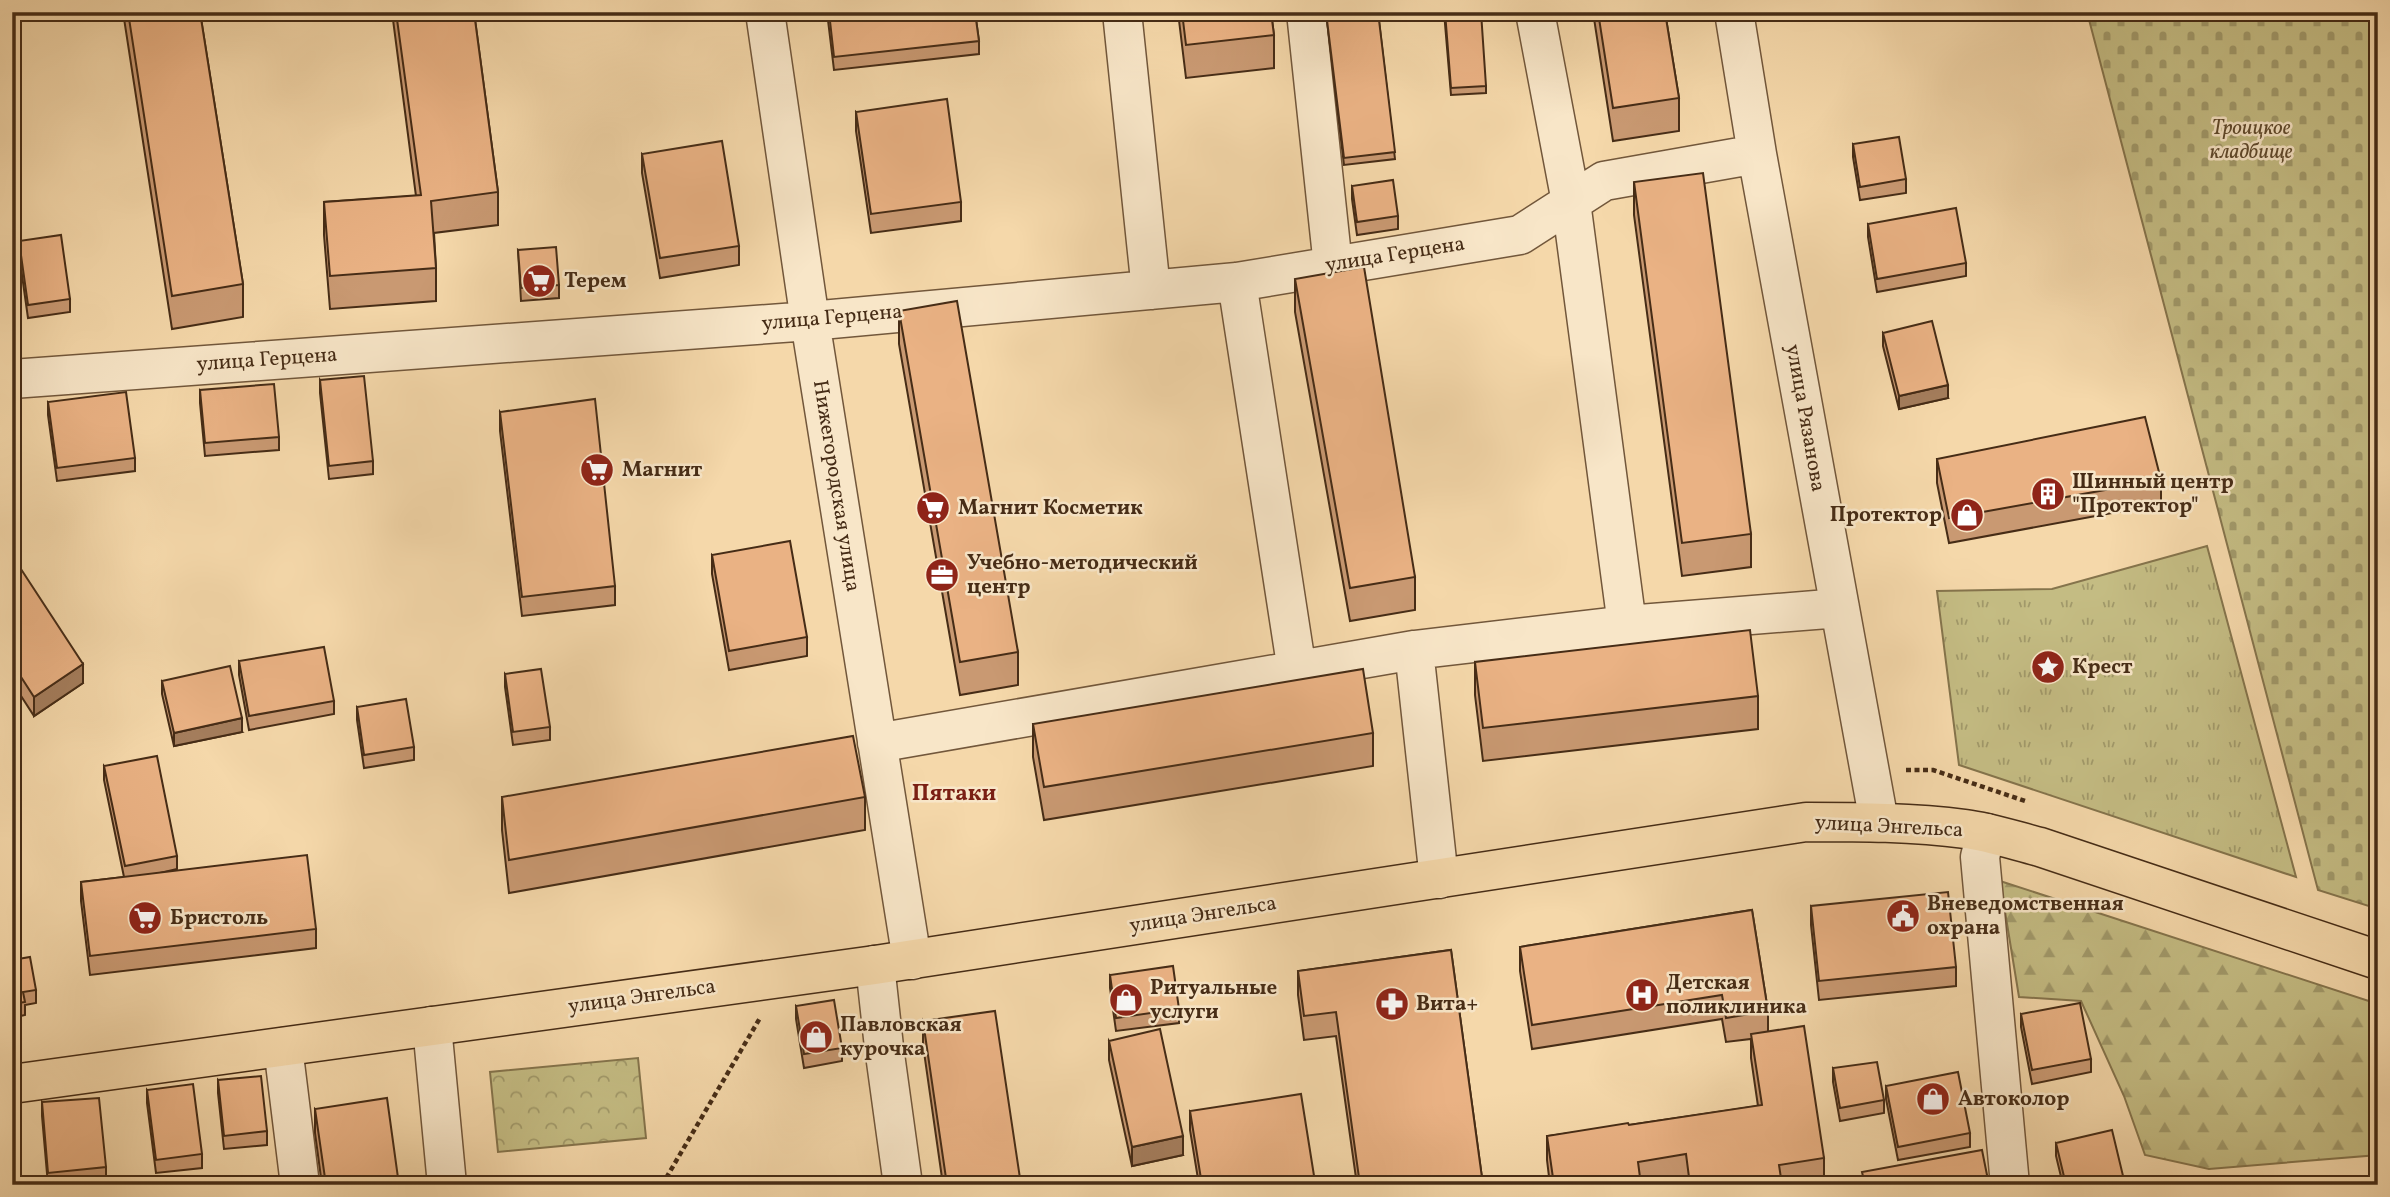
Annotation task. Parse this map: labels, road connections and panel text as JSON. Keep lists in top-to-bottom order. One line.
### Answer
{"streets":{"main road":["улица Энгельса"],"street":["улица Герцена","улица Рязанова","Нижегородская улица"]},"crossings":[["улица Герцена","улица Рязанова"],["улица Герцена","Нижегородская улица"],["улица Рязанова","улица Энгельса"],["Нижегородская улица","улица Энгельса"]],"districts":["Пятаки"],"parks":["Троицкое кладбище"],"places":{"supermarket":["Терем","Магнит","Магнит Косметик","Бристоль"],"building":["Шинный центр \"Протектор\""],"shop":["Протектор","Ритуальные услуги","Павловская курочка","Автоколор"],"office":["Учебно-методический центр"],"place":["Крест"],"public building":["Вневедомственная охрана"],"hospital":["Детская поликлиника"],"pharmacy":["Вита+"]}}
